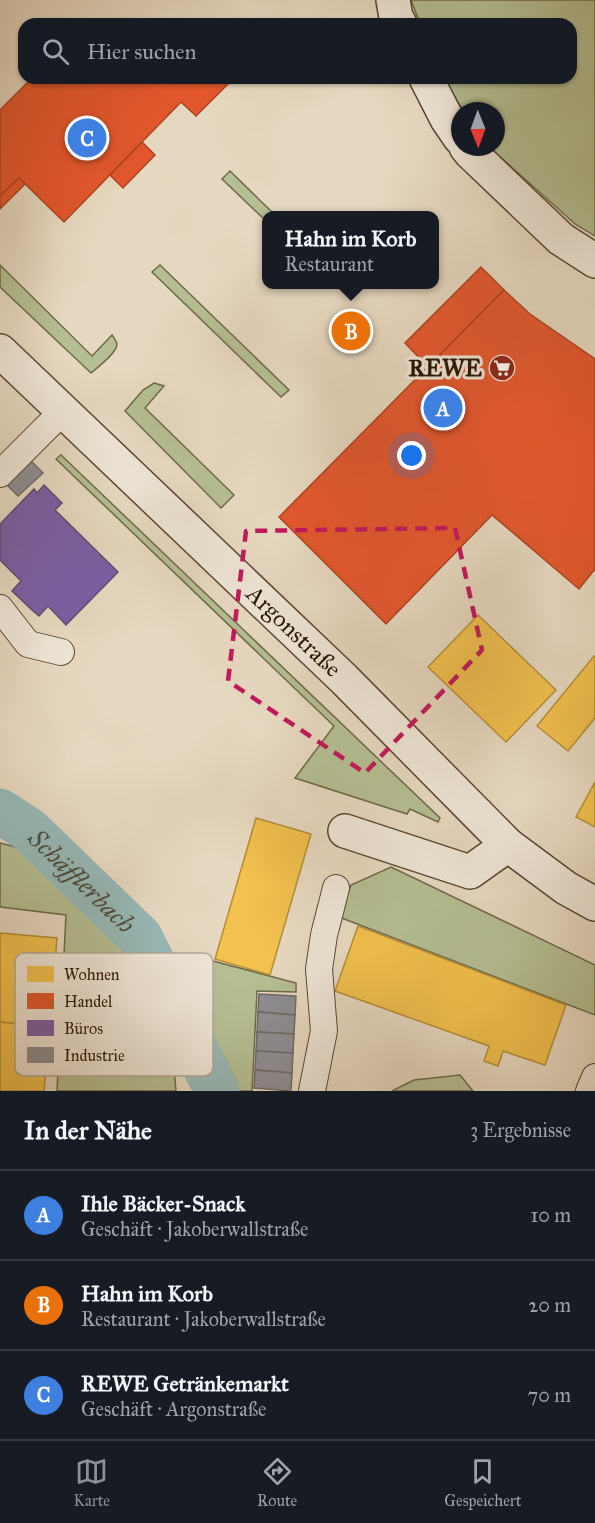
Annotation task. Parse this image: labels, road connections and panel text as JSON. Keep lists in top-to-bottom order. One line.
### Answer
{"streets":{"street":["Argonstraße"]},"water":["Schäfflerbach"],"places":{"supermarket":["REWE"]},"legend":["Wohnen","Handel","Büros","Industrie"],"north":"bottom","page":{"search":"Hier suchen","pins":["C","B","A"],"popup":["Hahn im Korb","Restaurant"],"heading":["In der Nähe","3 Ergebnisse"],"list":[{"mark":"A","name":"Ihle Bäcker-Snack","note":"Geschäft · Jakoberwallstraße","value":"10 m"},{"mark":"B","name":"Hahn im Korb","note":"Restaurant · Jakoberwallstraße","value":"20 m"},{"mark":"C","name":"REWE Getränkemarkt","note":"Geschäft · Argonstraße","value":"70 m"}],"nav":["Karte","Route","Gespeichert"]}}
